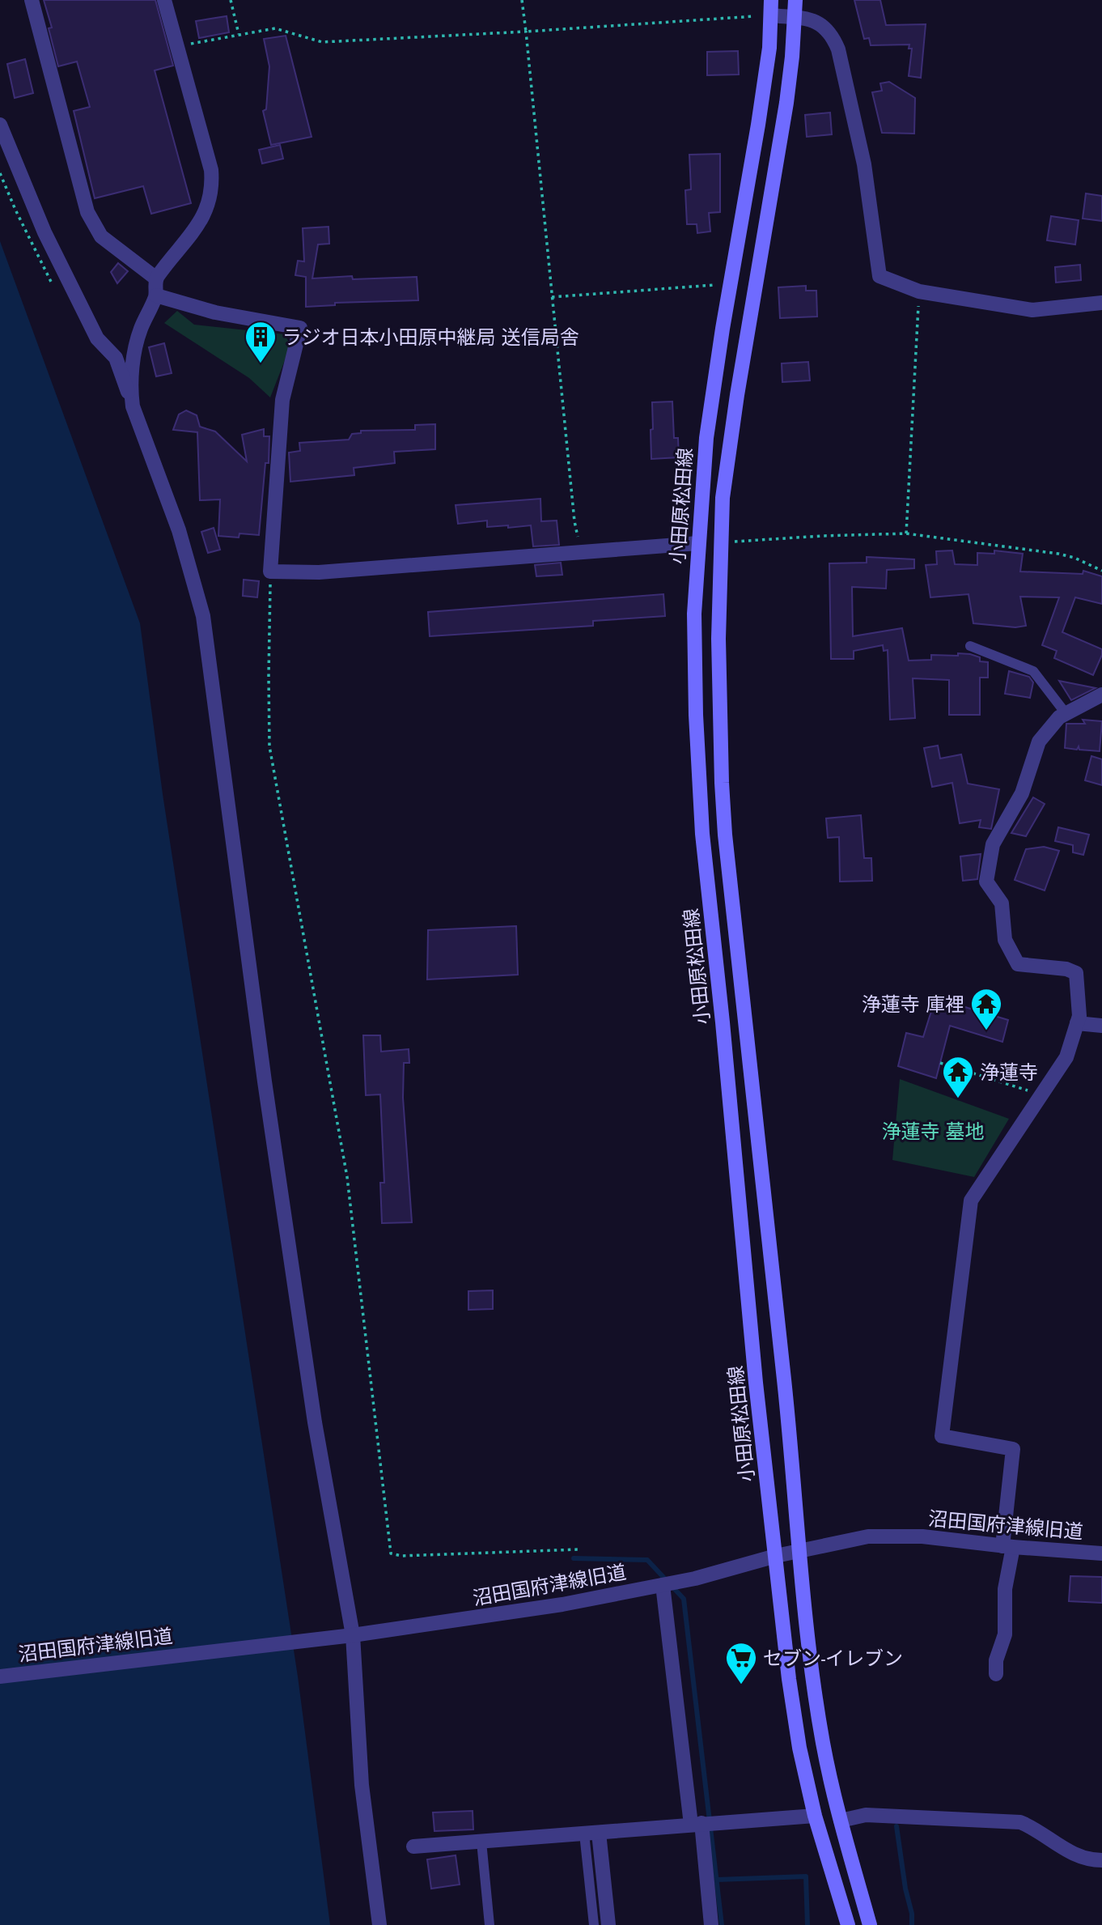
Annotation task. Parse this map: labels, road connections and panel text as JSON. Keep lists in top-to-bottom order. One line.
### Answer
{"streets":{"main road":["小田原松田線"],"street":["沼田国府津線旧道"]},"crossings":[["小田原松田線","沼田国府津線旧道"]],"parks":["浄蓮寺 墓地"],"places":{"building":["ラジオ日本小田原中継局 送信局舎"],"temple":["浄蓮寺 庫裡","浄蓮寺"],"supermarket":["セブン-イレブン"]}}
